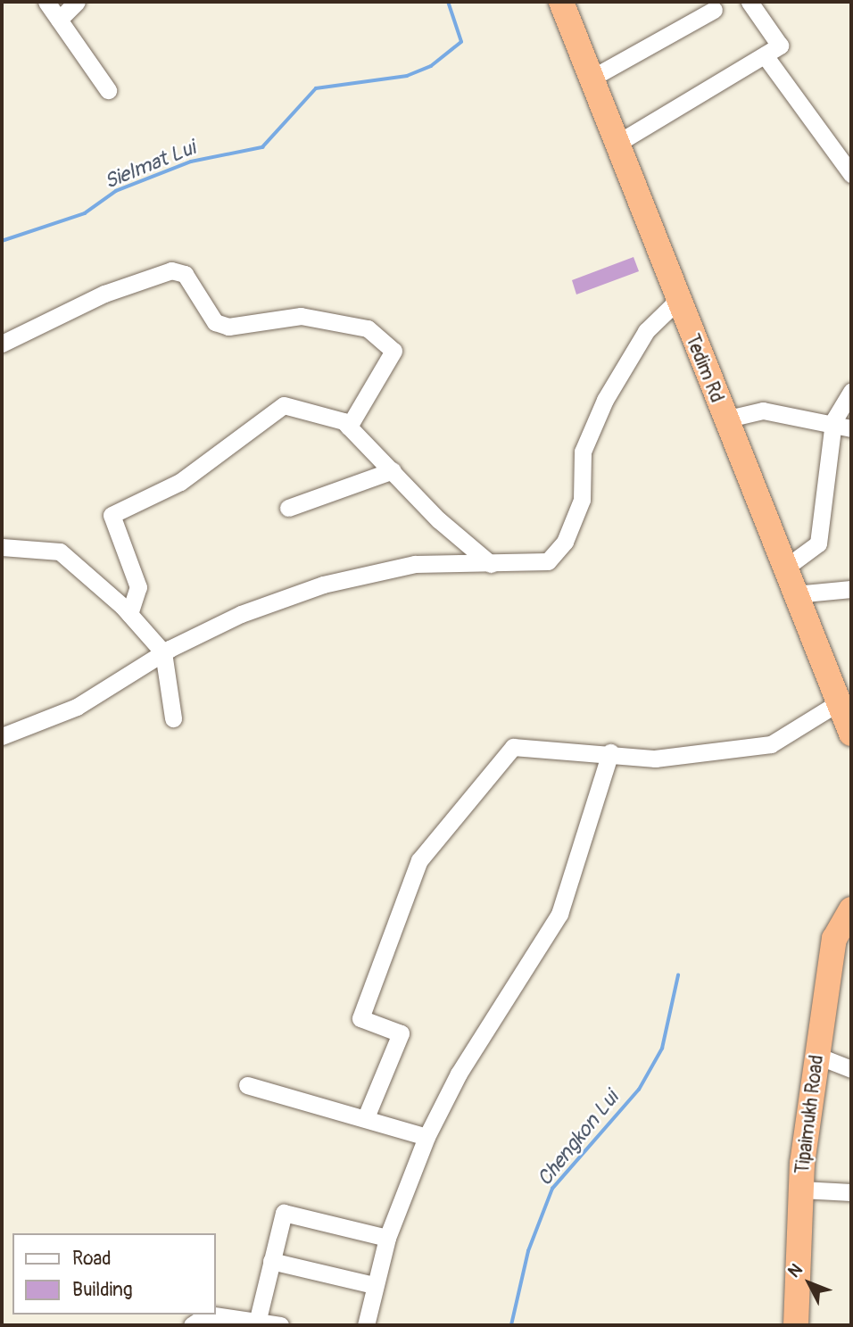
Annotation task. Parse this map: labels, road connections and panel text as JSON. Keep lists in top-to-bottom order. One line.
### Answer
{"streets":{"highway":["Tedim Rd","Tipaimukh Road"]},"water":["Sielmat Lui","Chengkon Lui"],"legend":["Road","Building"],"north":"top left"}
